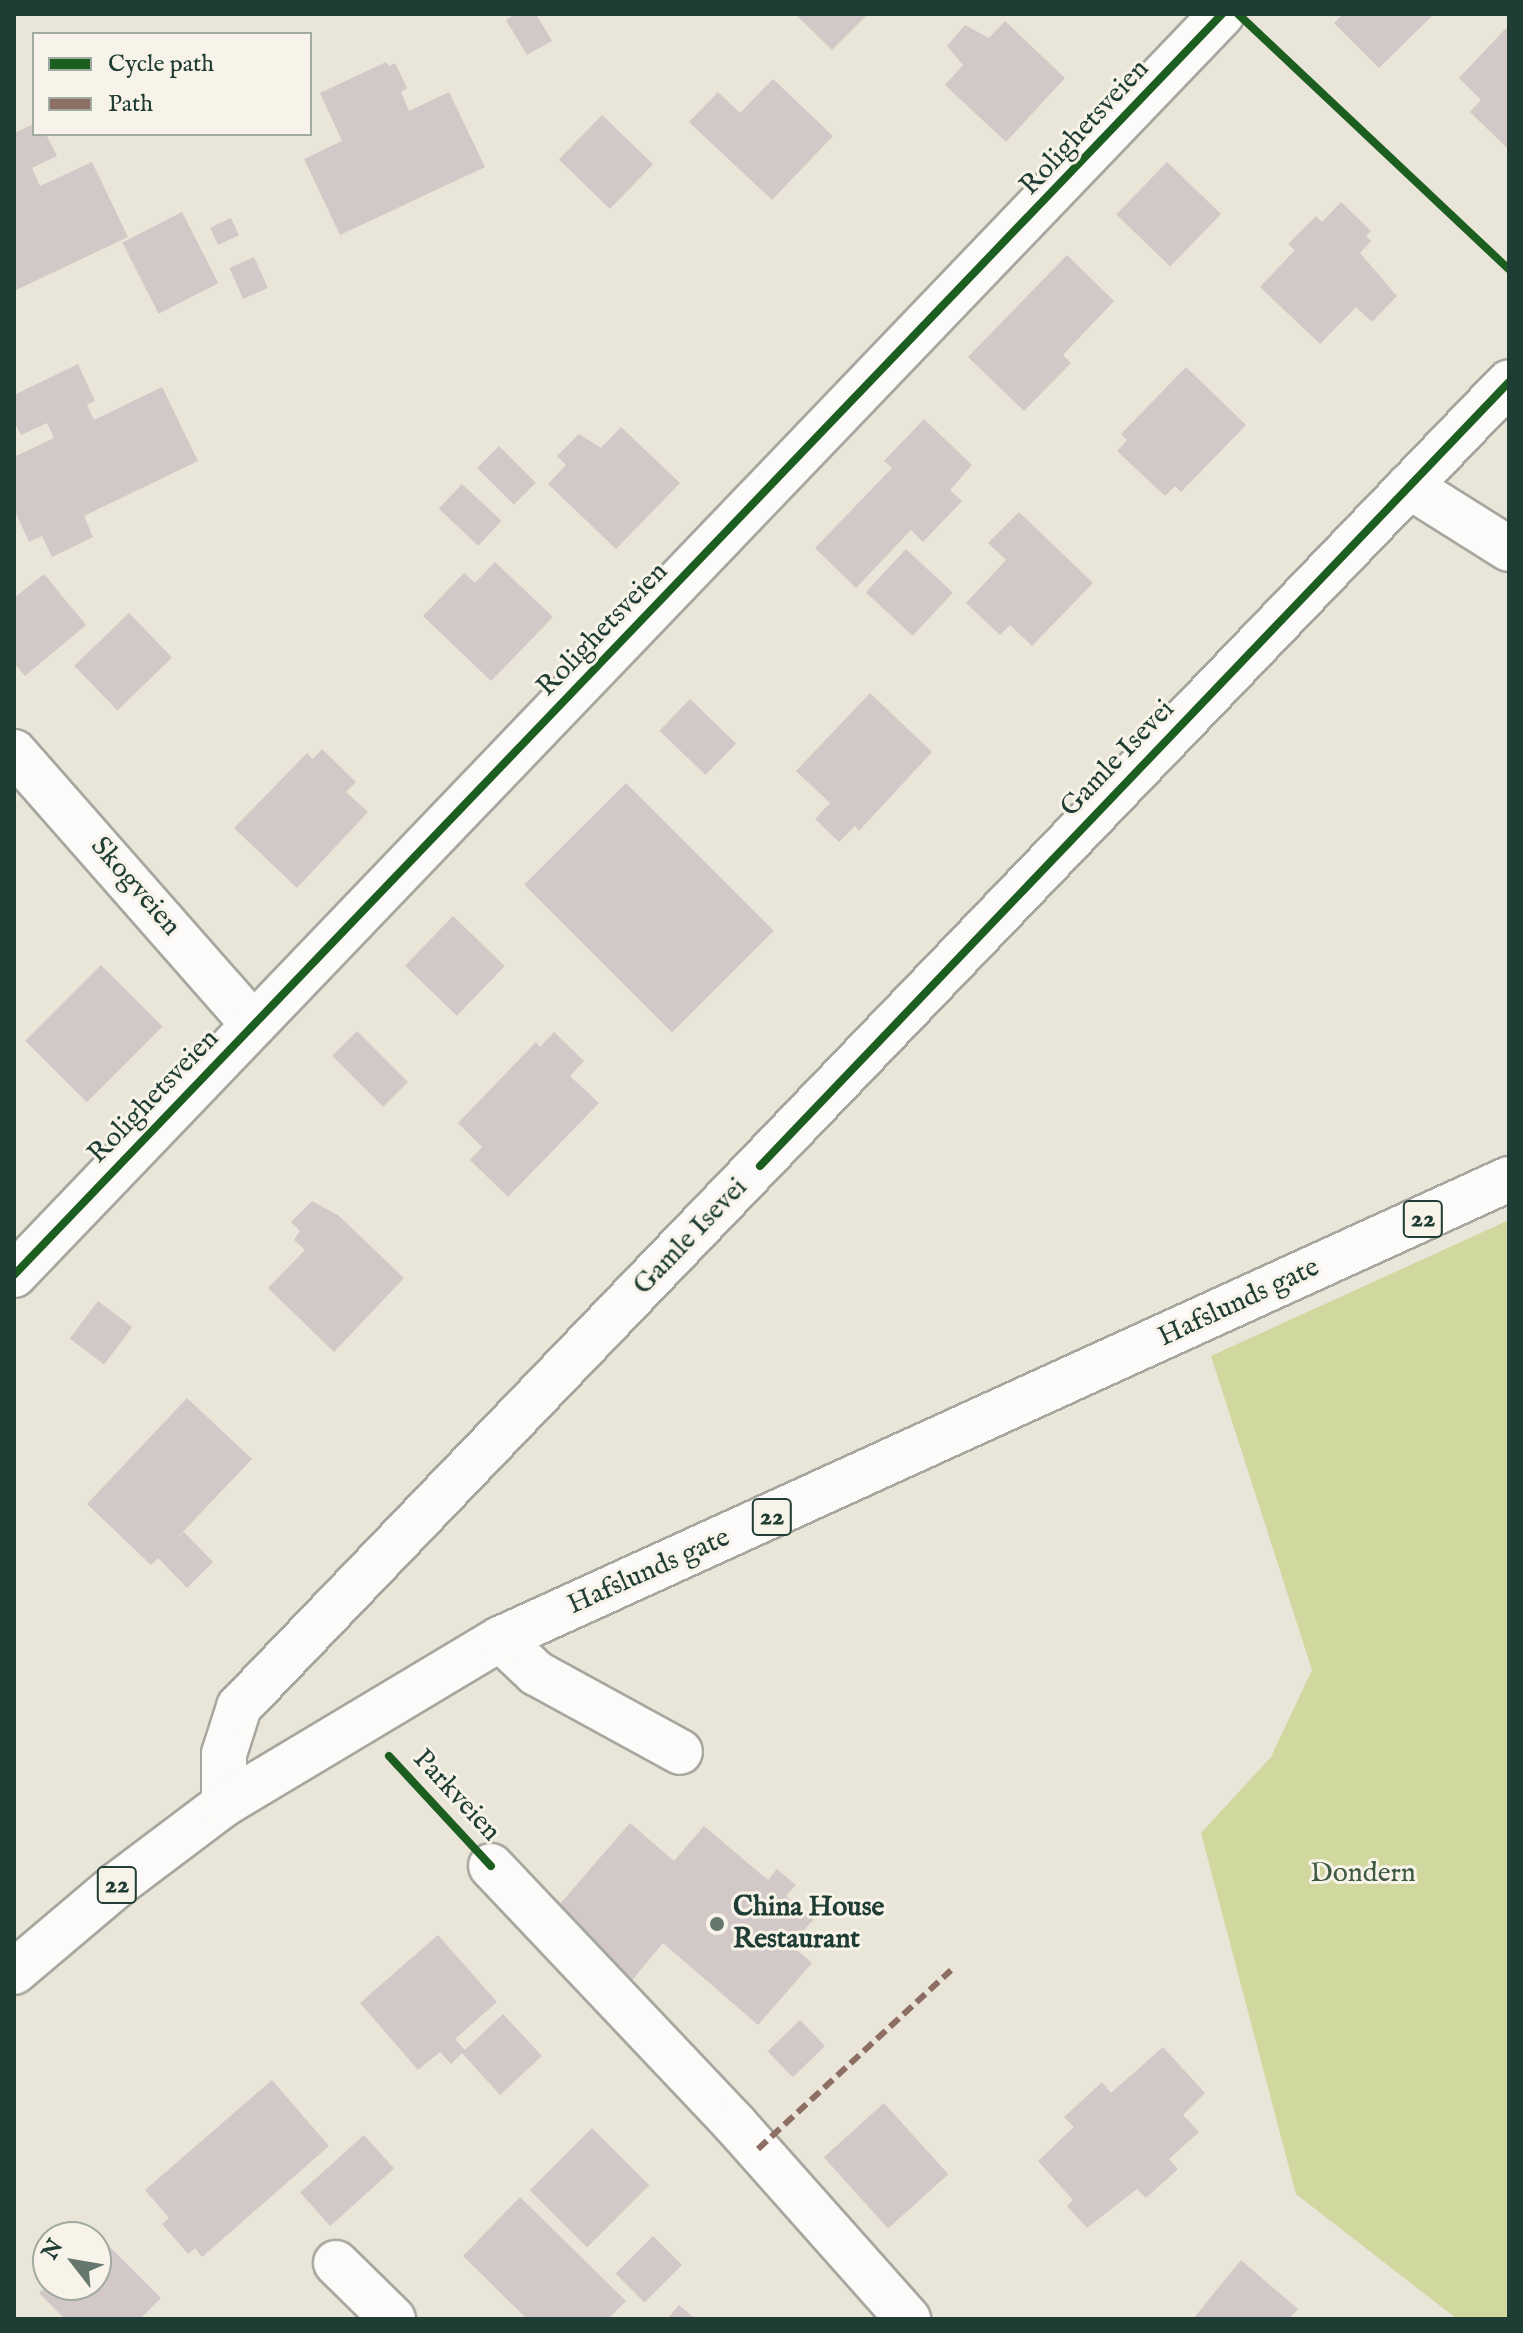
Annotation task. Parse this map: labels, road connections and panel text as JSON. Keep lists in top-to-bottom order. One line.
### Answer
{"streets":{"main road":["Rolighetsveien","Gamle Isevei","Skogveien","22","Hafslunds gate","Parkveien"]},"crossings":[["Rolighetsveien","Skogveien"],["Gamle Isevei","Hafslunds gate"]],"parks":["Dondern"],"places":["China House Restaurant"],"legend":["Cycle path","Path"],"north":"top left"}
